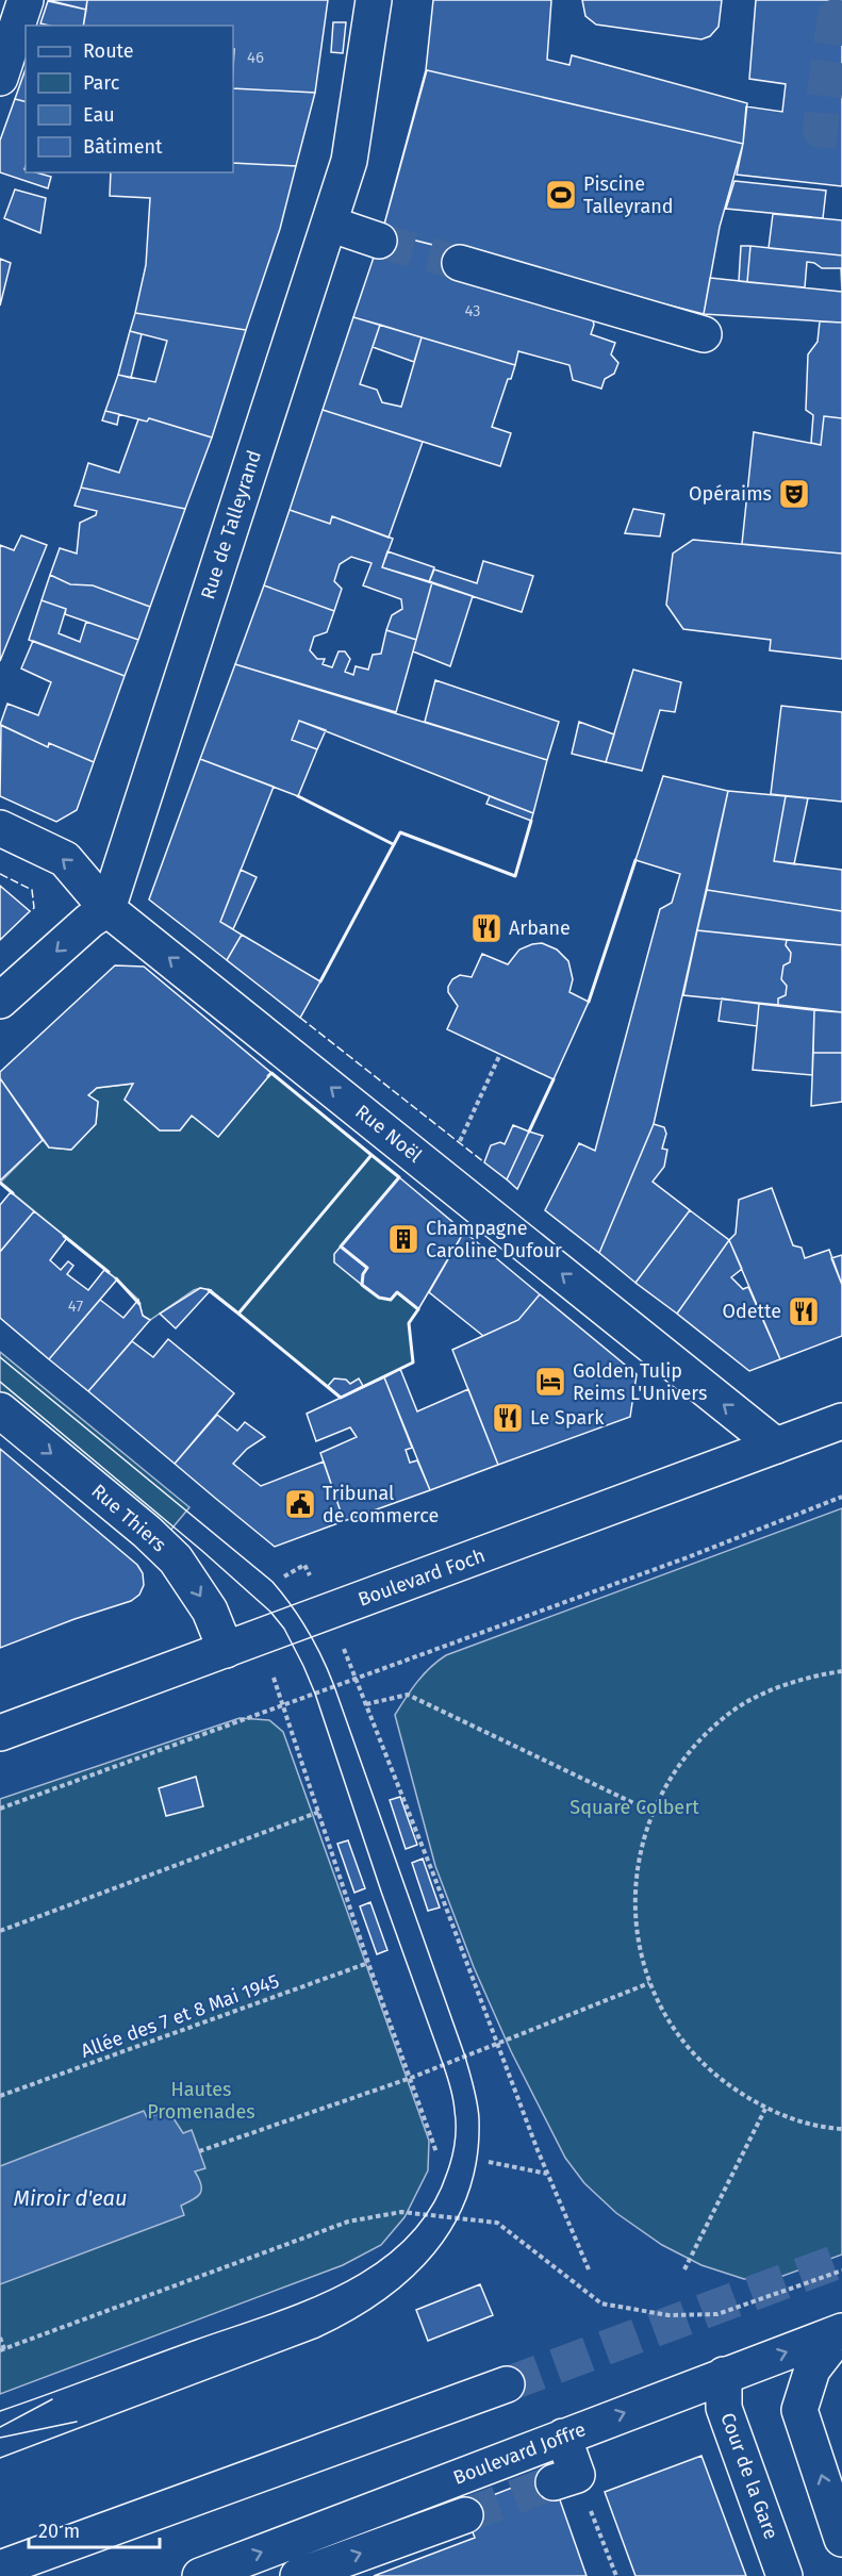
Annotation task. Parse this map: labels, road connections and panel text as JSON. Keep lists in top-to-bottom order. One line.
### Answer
{"streets":{"street":["Rue de Talleyrand","Rue Noël","Rue Thiers","Boulevard Foch","Boulevard Joffre","Cour de la Gare"],"path":["Allée des 7 et 8 Mai 1945"]},"crossings":[["Rue de Talleyrand","Rue Noël"],["Rue Noël","Boulevard Foch"],["Rue Thiers","Boulevard Foch"],["Boulevard Joffre","Cour de la Gare"]],"one_way":["Rue Noël","Rue Thiers"],"water":["Miroir d'eau"],"parks":["Square Colbert","Hautes Promenades"],"places":{"sports":["Piscine Talleyrand"],"theatre":["Opéraims"],"restaurant":["Arbane","Odette","Le Spark"],"building":["Champagne Caroline Dufour"],"hotel":["Golden Tulip Reims L'Univers"],"public building":["Tribunal de commerce"]},"house_numbers":["46","43","47"],"legend":["Route","Parc","Eau","Bâtiment"],"scale_bar":"20 m"}
